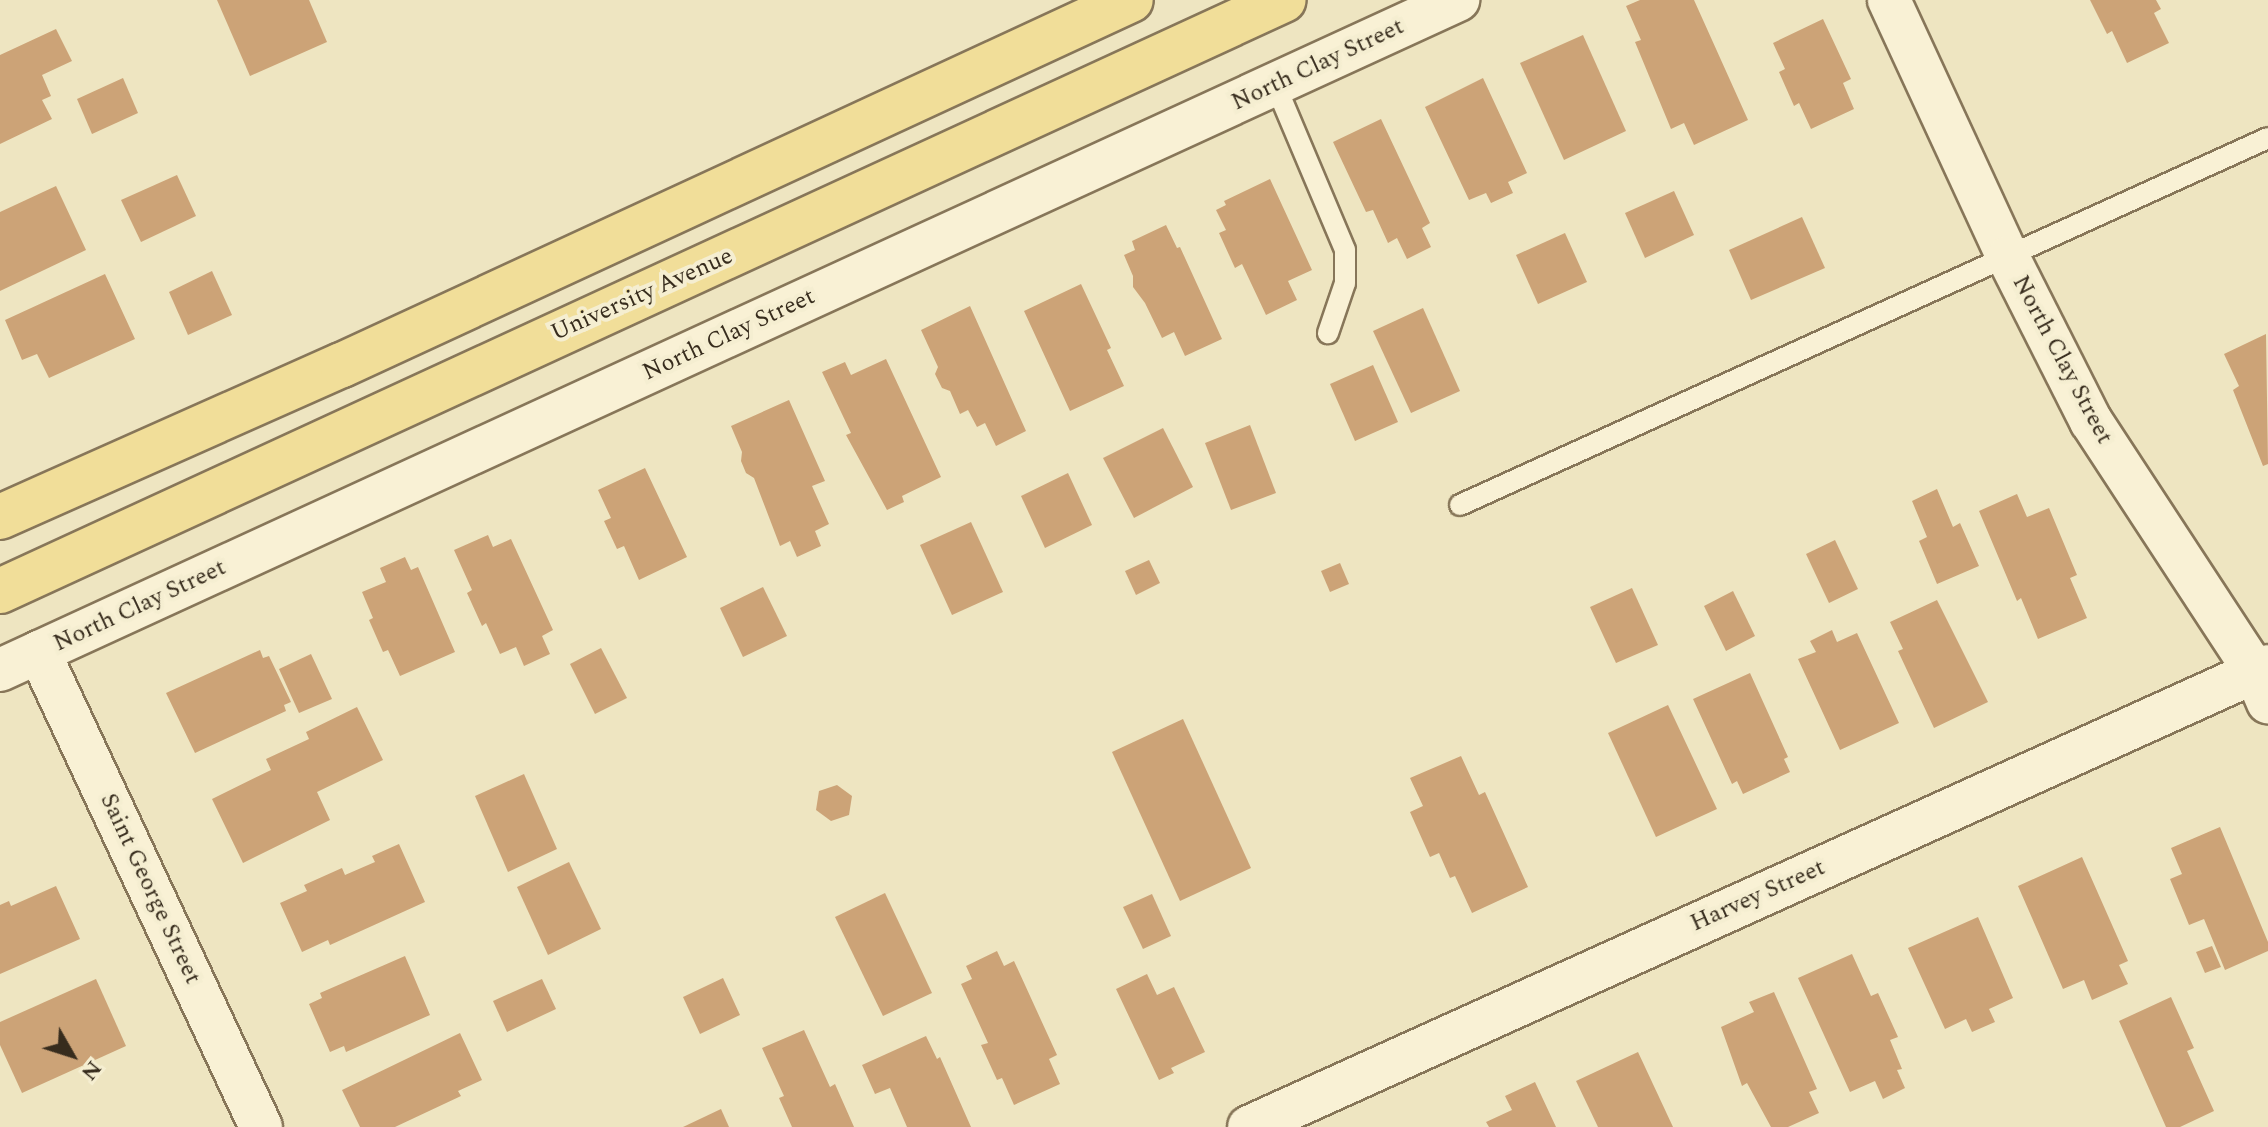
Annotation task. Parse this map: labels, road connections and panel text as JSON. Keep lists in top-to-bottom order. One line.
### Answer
{"streets":{"main road":["University Avenue"],"street":["North Clay Street","Saint George Street","Harvey Street"]},"crossings":[["North Clay Street","Saint George Street"],["North Clay Street","Harvey Street"]],"north":"bottom right"}
